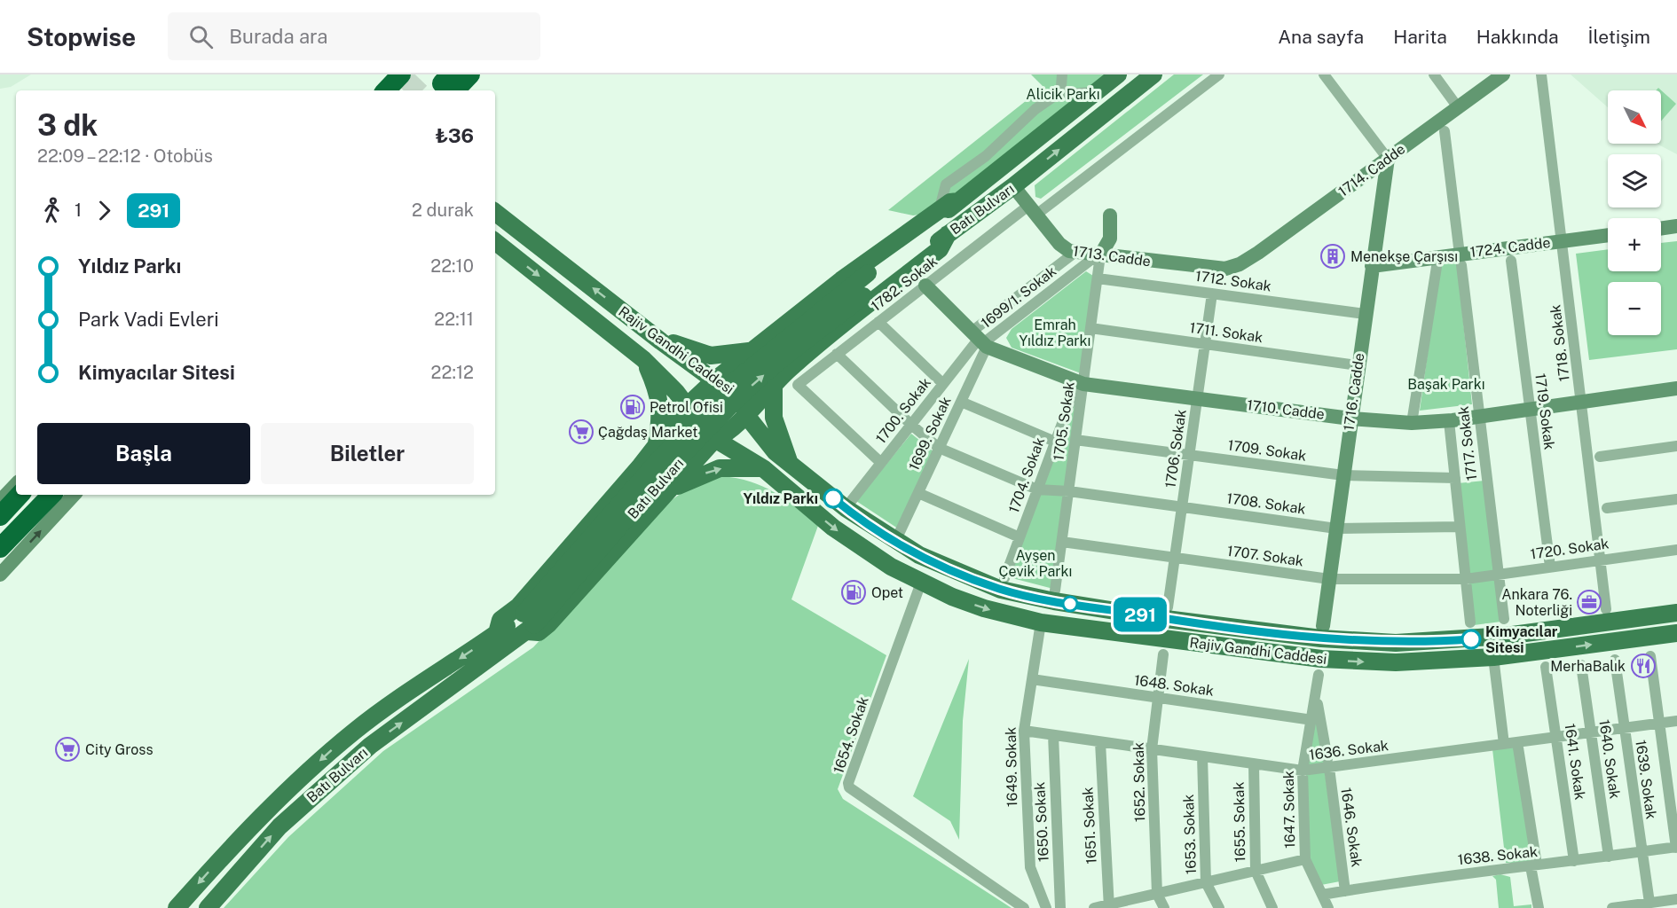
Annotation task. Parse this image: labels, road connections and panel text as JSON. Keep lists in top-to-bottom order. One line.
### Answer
{"streets":{"main road":["Batı Bulvarı","Rajiv Gandhi Caddesi"],"street":["1714. Cadde","1724. Cadde","1713. Cadde","1712. Sokak","1782. Sokak","1699/1. Sokak","1711. Sokak","1718. Sokak","1716. Cadde","1710. Cadde","1700. Sokak","1719. Sokak","1705. Sokak","1699. Sokak","1717. Sokak","1706. Sokak","1709. Sokak","1704. Sokak","1708. Sokak","1720. Sokak","1707. Sokak","1648. Sokak","1654. Sokak","1636. Sokak","1640. Sokak","1641. Sokak","1649. Sokak","1639. Sokak","1652. Sokak","1647. Sokak","1650. Sokak","1655. Sokak","1651. Sokak","1646. Sokak","1653. Sokak","1638. Sokak"]},"crossings":[["1714. Cadde","1713. Cadde"],["1714. Cadde","1716. Cadde"],["Batı Bulvarı","1713. Cadde"],["1724. Cadde","1718. Sokak"],["1724. Cadde","1716. Cadde"],["1724. Cadde","1717. Sokak"],["1713. Cadde","1782. Sokak"],["1713. Cadde","1699/1. Sokak"],["1713. Cadde","1705. Sokak"],["1712. Sokak","1716. Cadde"],["1712. Sokak","1705. Sokak"],["1712. Sokak","1706. Sokak"],["1782. Sokak","1710. Cadde"],["1782. Sokak","1700. Sokak"],["1782. Sokak","1708. Sokak"],["1699/1. Sokak","1710. Cadde"],["1699/1. Sokak","1700. Sokak"],["1699/1. Sokak","1705. Sokak"],["1699/1. Sokak","1699. Sokak"],["1711. Sokak","1716. Cadde"],["1711. Sokak","1705. Sokak"],["1711. Sokak","1706. Sokak"],["1718. Sokak","1710. Cadde"],["1718. Sokak","1720. Sokak"],["Rajiv Gandhi Caddesi","1654. Sokak"],["Rajiv Gandhi Caddesi","1649. Sokak"],["1716. Cadde","1710. Cadde"],["1716. Cadde","1709. Sokak"],["1716. Cadde","1708. Sokak"],["1716. Cadde","1707. Sokak"],["1710. Cadde","1700. Sokak"],["1710. Cadde","1719. Sokak"],["1710. Cadde","1705. Sokak"],["1710. Cadde","1699. Sokak"],["1710. Cadde","1717. Sokak"],["1710. Cadde","1706. Sokak"],["1710. Cadde","1704. Sokak"],["1700. Sokak","1699. Sokak"],["1700. Sokak","1708. Sokak"],["1719. Sokak","1720. Sokak"],["1705. Sokak","1709. Sokak"],["1705. Sokak","1704. Sokak"],["1705. Sokak","1708. Sokak"],["1705. Sokak","1707. Sokak"],["1699. Sokak","1708. Sokak"],["1717. Sokak","1709. Sokak"],["1717. Sokak","1708. Sokak"],["1717. Sokak","1720. Sokak"],["1717. Sokak","1707. Sokak"],["1706. Sokak","1709. Sokak"],["1706. Sokak","1708. Sokak"],["1706. Sokak","1707. Sokak"],["1704. Sokak","1708. Sokak"],["1720. Sokak","1707. Sokak"],["1648. Sokak","1649. Sokak"],["1648. Sokak","1652. Sokak"],["1648. Sokak","1647. Sokak"],["1636. Sokak","1640. Sokak"],["1636. Sokak","1641. Sokak"],["1636. Sokak","1649. Sokak"],["1636. Sokak","1639. Sokak"],["1636. Sokak","1652. Sokak"],["1636. Sokak","1647. Sokak"],["1636. Sokak","1650. Sokak"],["1636. Sokak","1655. Sokak"],["1636. Sokak","1651. Sokak"],["1636. Sokak","1646. Sokak"],["1636. Sokak","1653. Sokak"],["1640. Sokak","1638. Sokak"],["1641. Sokak","1638. Sokak"],["1639. Sokak","1638. Sokak"],["1647. Sokak","1646. Sokak"],["1647. Sokak","1638. Sokak"],["1646. Sokak","1638. Sokak"]],"parks":["Alicik Parkı","Emrah Yıldız Parkı","Başak Parkı","Ayşen Çevik Parkı"],"places":{"building":["Menekşe Çarşısı"],"fuel station":["Petrol Ofisi","Opet"],"supermarket":["Çağdaş Market","City Gross"],"other":["Yıldız Parkı","Kimyacılar Sitesi"],"office":["Ankara 76. Noterliği"],"restaurant":["MerhaBalık"]},"lines":["bus line 291"],"north":"bottom right","page":{"header":"Stopwise","search":"Burada ara","nav":["Ana sayfa","Harita","Hakkında","İletişim"],"on_map":"291","map_buttons":["+","−"],"heading":["3 dk","22:09 – 22:12 · Otobüs","₺36"],"legs":["1","291","2 durak"],"list":[{"name":"Yıldız Parkı","value":"22:10"},{"name":"Park Vadi Evleri","value":"22:11"},{"name":"Kimyacılar Sitesi","value":"22:12"}],"buttons":["Başla","Biletler"]}}
